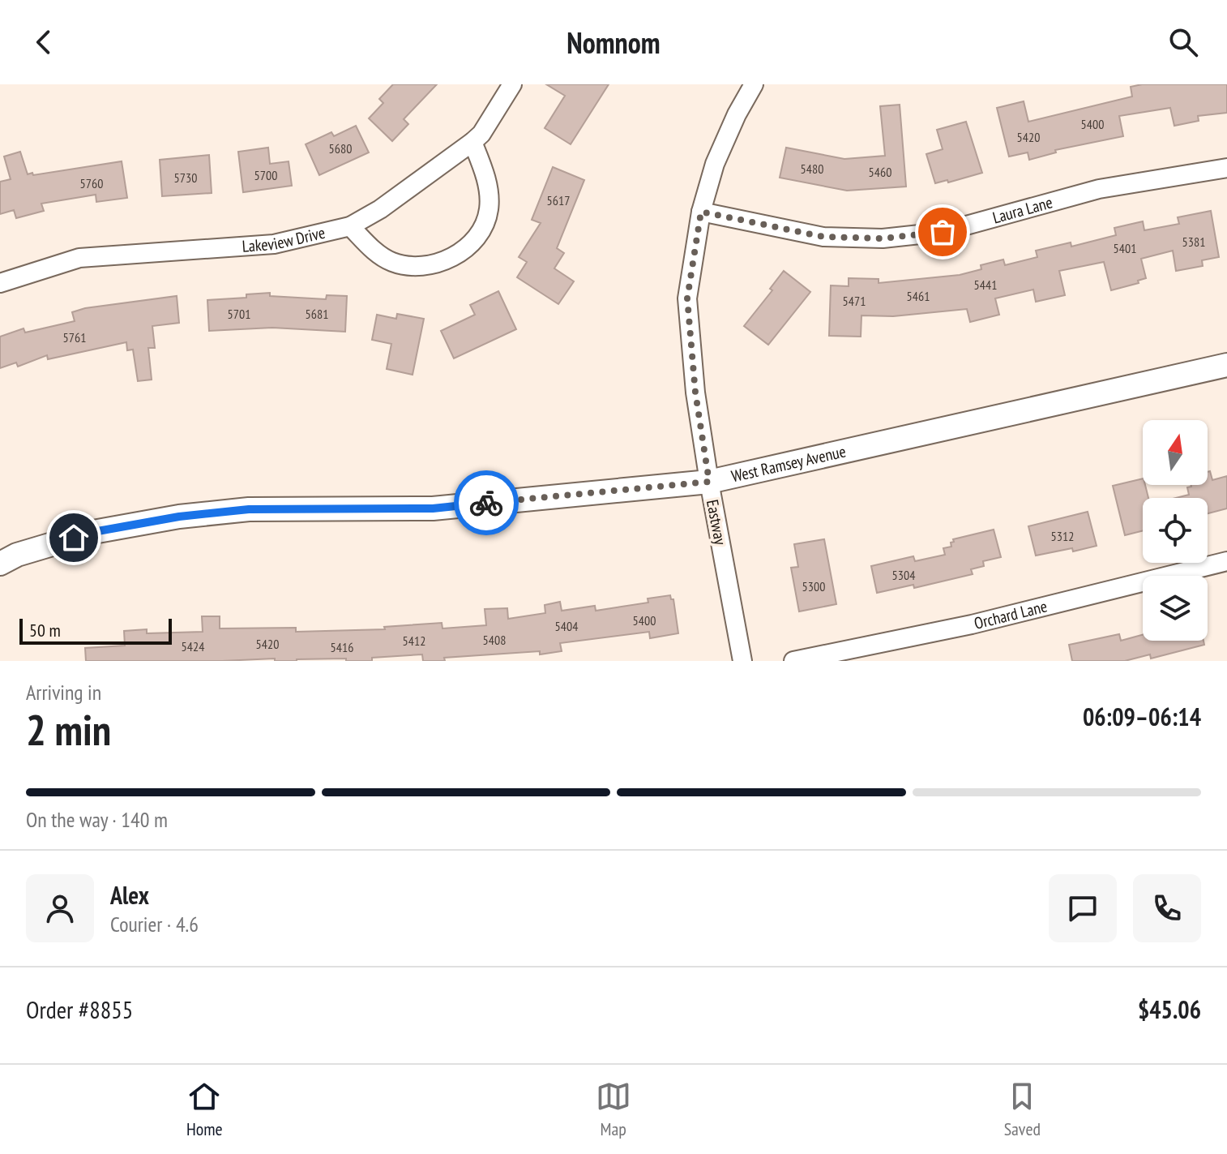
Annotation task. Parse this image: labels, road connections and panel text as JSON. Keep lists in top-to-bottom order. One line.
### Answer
{"streets":{"street":["Laura Lane","Lakeview Drive","West Ramsey Avenue","Eastway","Orchard Lane"]},"crossings":[["Laura Lane","Eastway"],["West Ramsey Avenue","Eastway"]],"house_numbers":["5400","5420","5680","5480","5460","5700","5730","5760","5617","5381","5401","5441","5461","5471","5701","5681","5761","5312","5304","5300","5400","5404","5408","5412","5420","5424","5416"],"scale_bar":"50 m","north":"top","page":{"header":"Nomnom","scale":"50 m","heading":["2 min","Arriving in","06:09–06:14"],"panel":["Alex","Courier · 4.6","Order #8855","$45.06"],"bar":"On the way · 140 m","tabs":["Home","Map","Saved"]}}
